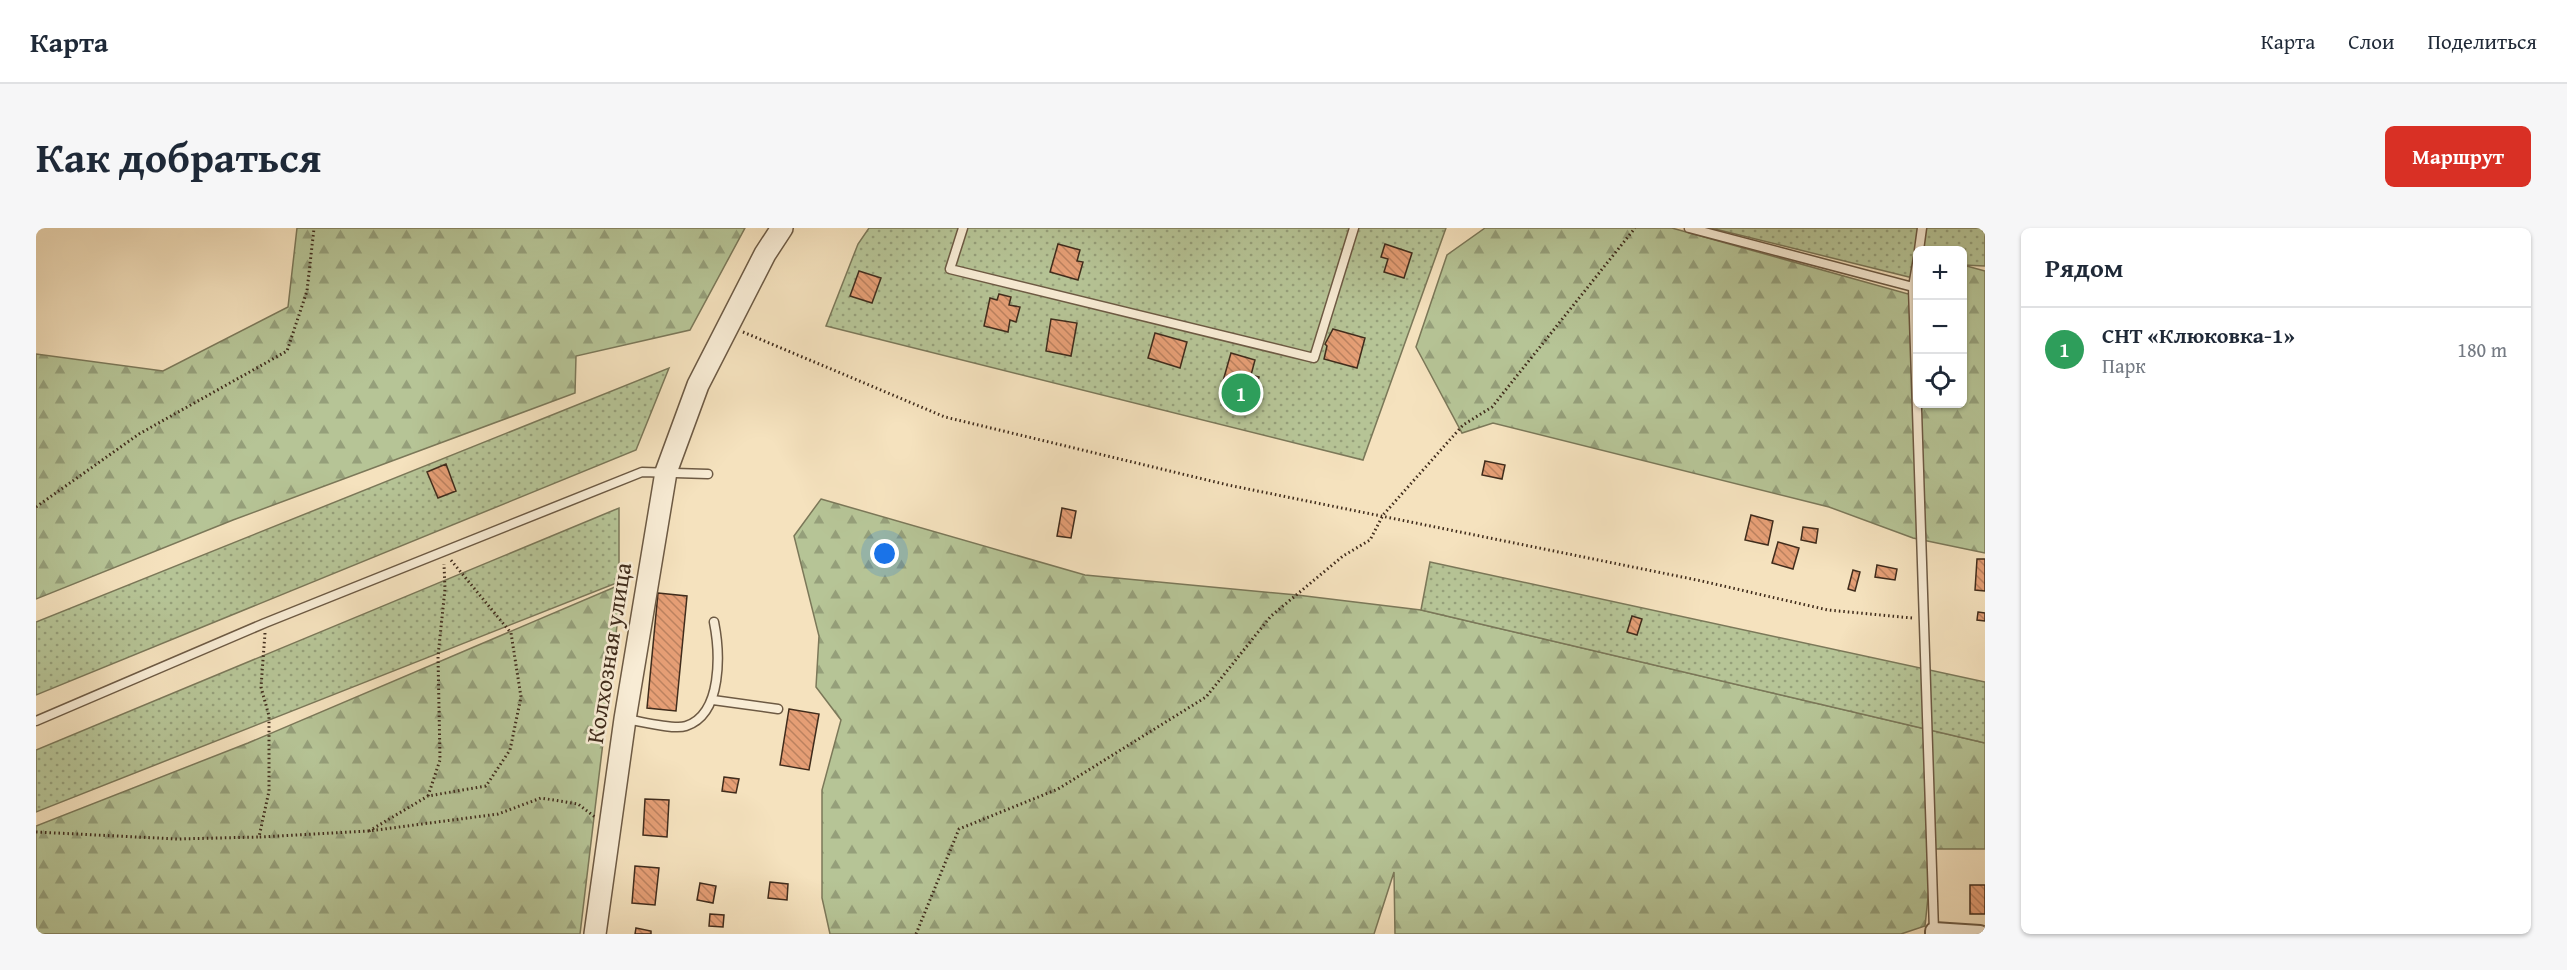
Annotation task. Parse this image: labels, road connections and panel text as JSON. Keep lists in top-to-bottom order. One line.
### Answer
{"streets":{"street":["Колхозная улица"]},"page":{"header":"Карта","nav":["Карта","Слои","Поделиться"],"title":"Как добраться","buttons":"Маршрут","heading":"Рядом","map_buttons":["+","−"],"list":[{"mark":"1","name":"СНТ «Клюковка-1»","note":"Парк","value":"180 m"}],"pins":"1"}}
